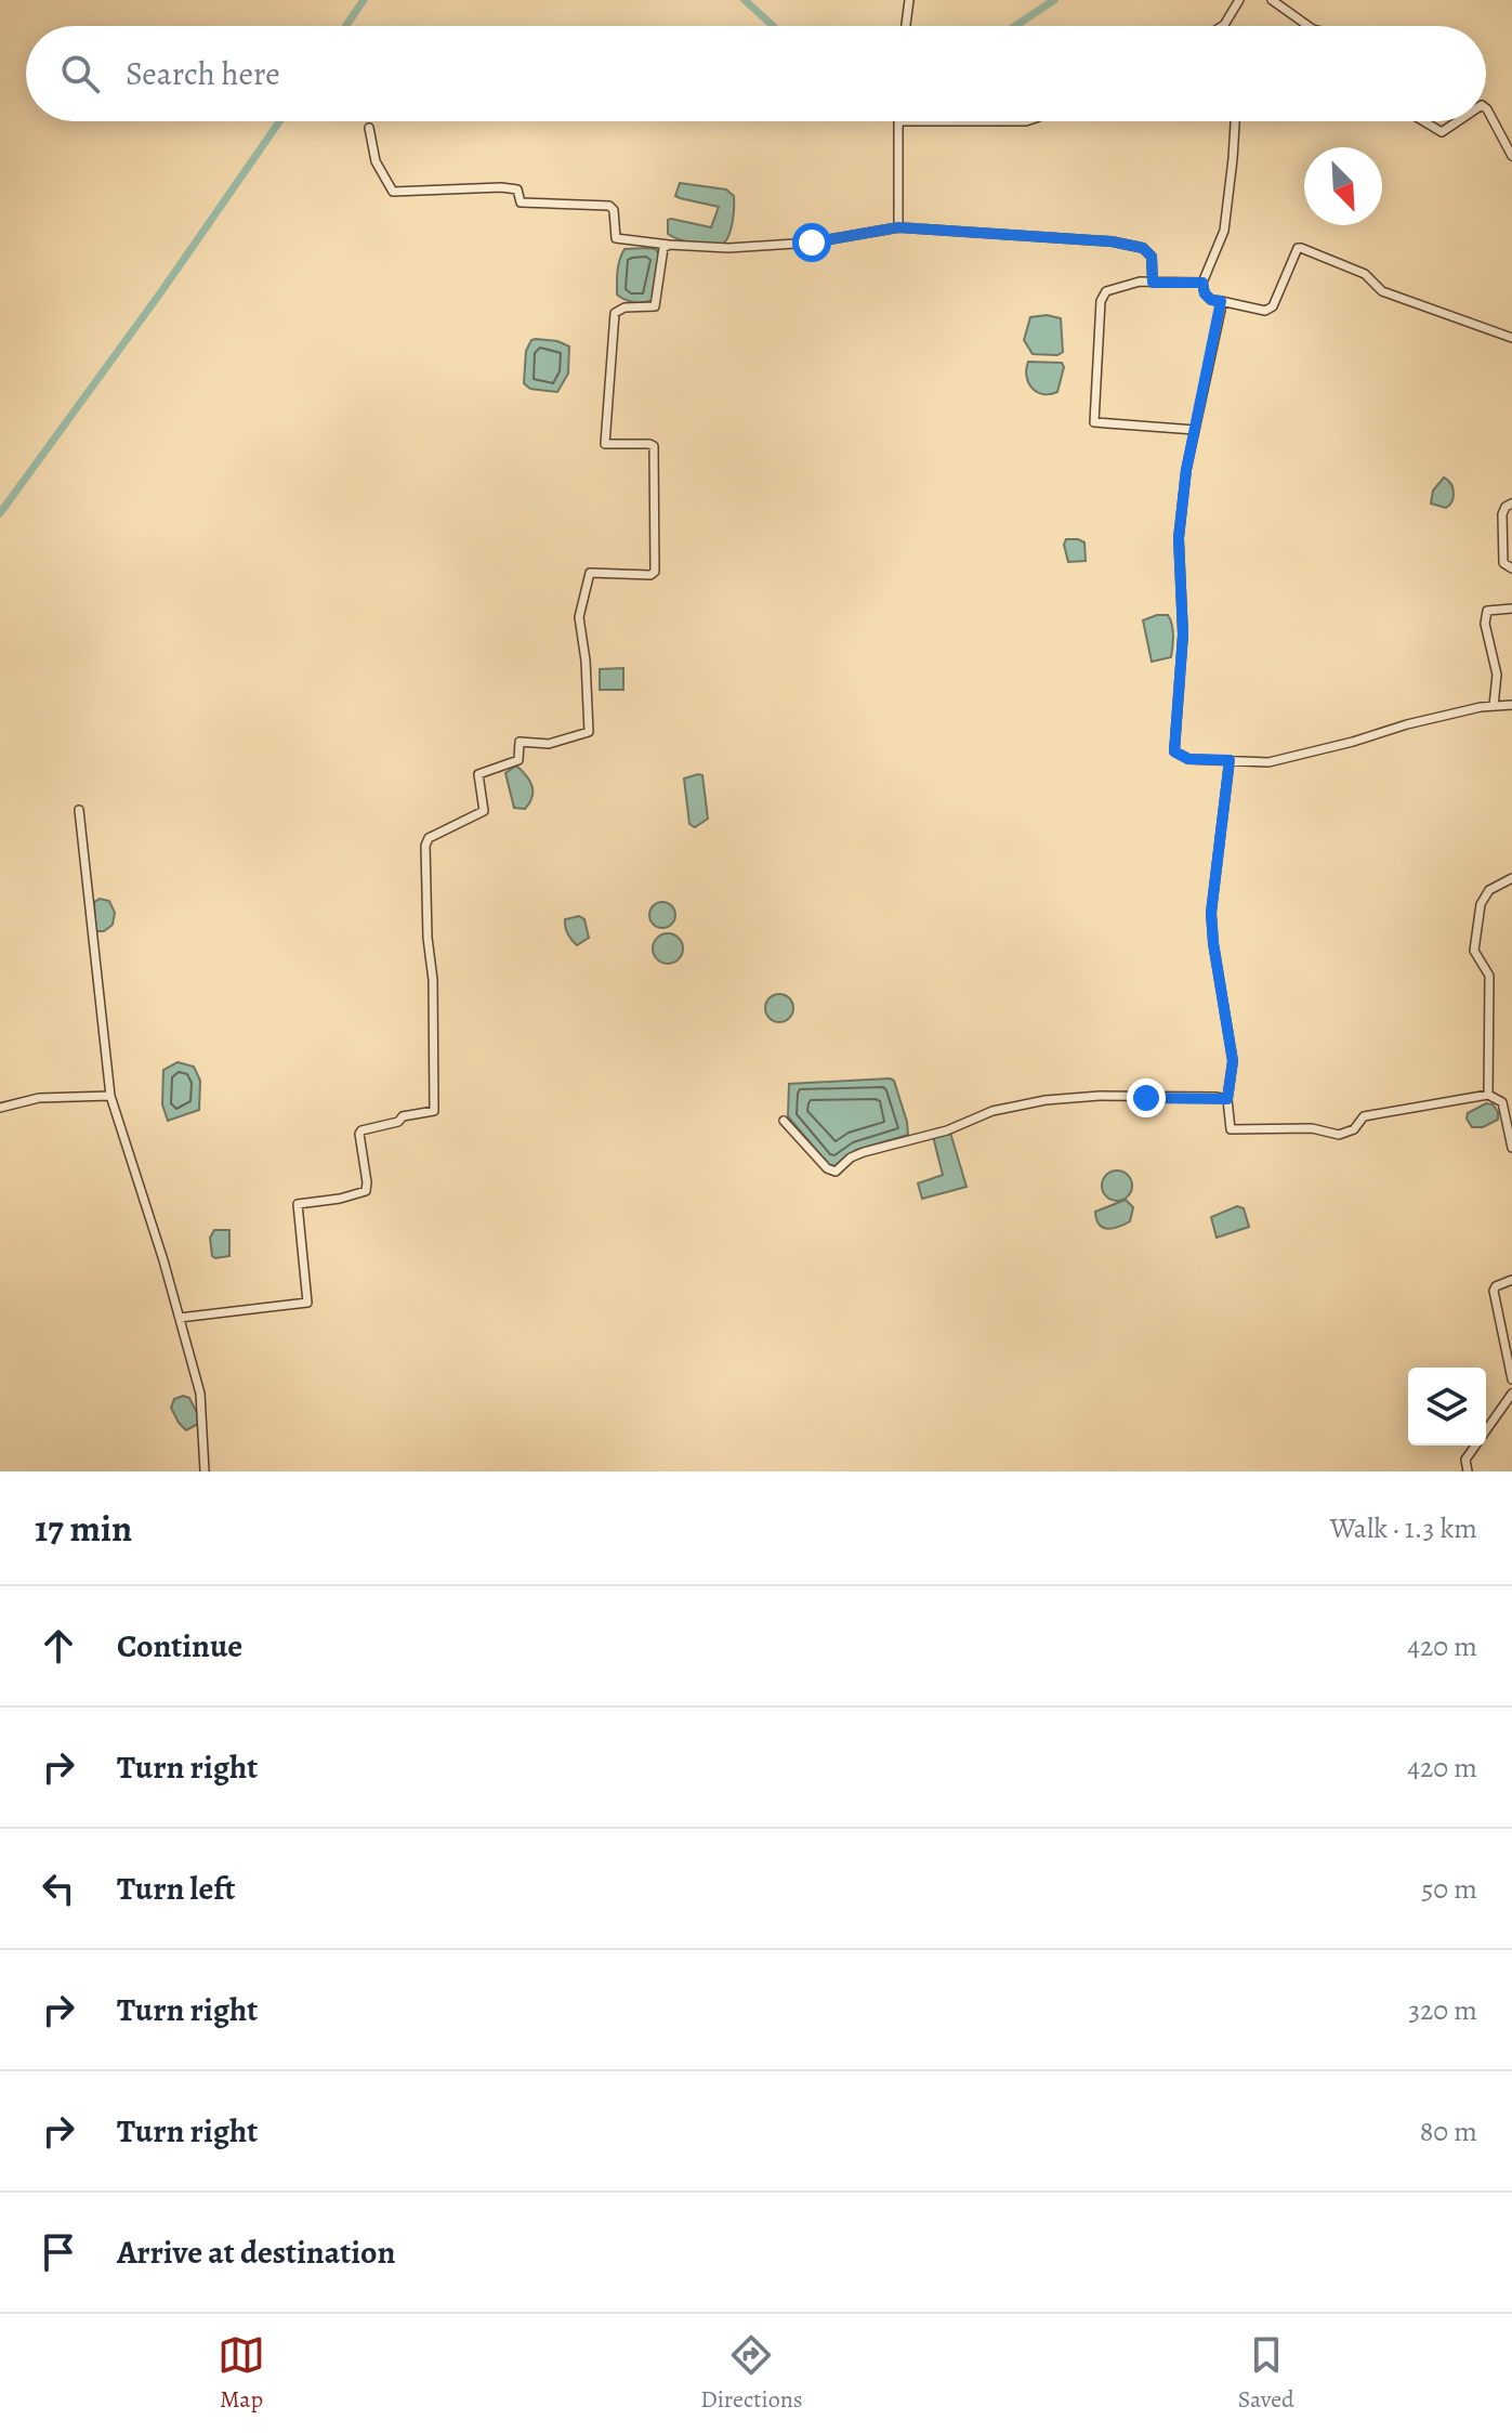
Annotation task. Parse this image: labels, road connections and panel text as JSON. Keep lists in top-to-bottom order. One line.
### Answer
{"north":"bottom right","page":{"search":"Search here","heading":["17 min","Walk · 1.3 km"],"list":[["Continue","420 m"],["Turn right","420 m"],["Turn left","50 m"],["Turn right","320 m"],["Turn right","80 m"],"Arrive at destination"],"nav":["Map","Directions","Saved"]}}
